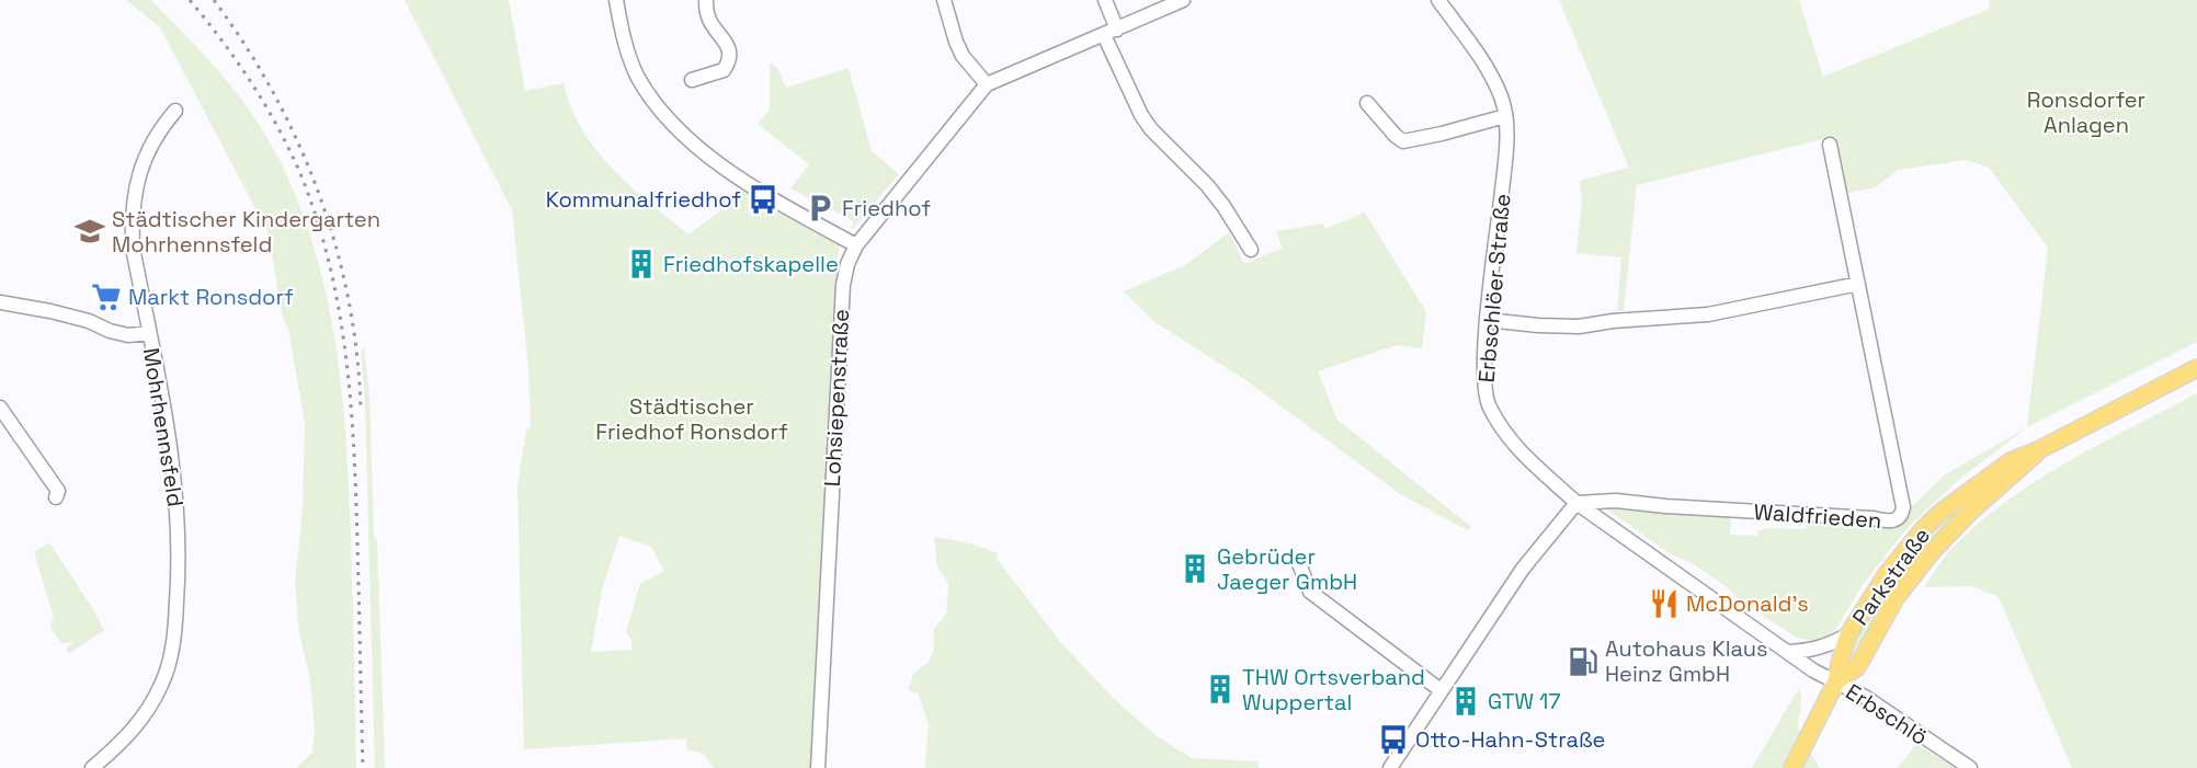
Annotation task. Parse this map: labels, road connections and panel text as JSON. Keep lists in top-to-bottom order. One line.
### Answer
{"streets":{"main road":["Parkstraße"],"street":["Erbschlöer Straße","Lohsiepenstraße","Mohrhennsfeld","Waldfrieden","Erbschlö"]},"crossings":[["Erbschlöer Straße","Waldfrieden"],["Erbschlöer Straße","Parkstraße"],["Erbschlöer Straße","Erbschlö"],["Parkstraße","Erbschlö"]],"parks":["Ronsdorfer Anlagen","Städtischer Friedhof Ronsdorf"],"places":{"bus stop":["Kommunalfriedhof","Otto-Hahn-Straße"],"parking":["Friedhof"],"school or university":["Städtischer Kindergarten Mohrhennsfeld"],"building":["Friedhofskapelle","Gebrüder Jaeger GmbH","THW Ortsverband Wuppertal","GTW 17"],"supermarket":["Markt Ronsdorf"],"restaurant":["McDonald's"],"fuel station":["Autohaus Klaus Heinz GmbH"]}}
